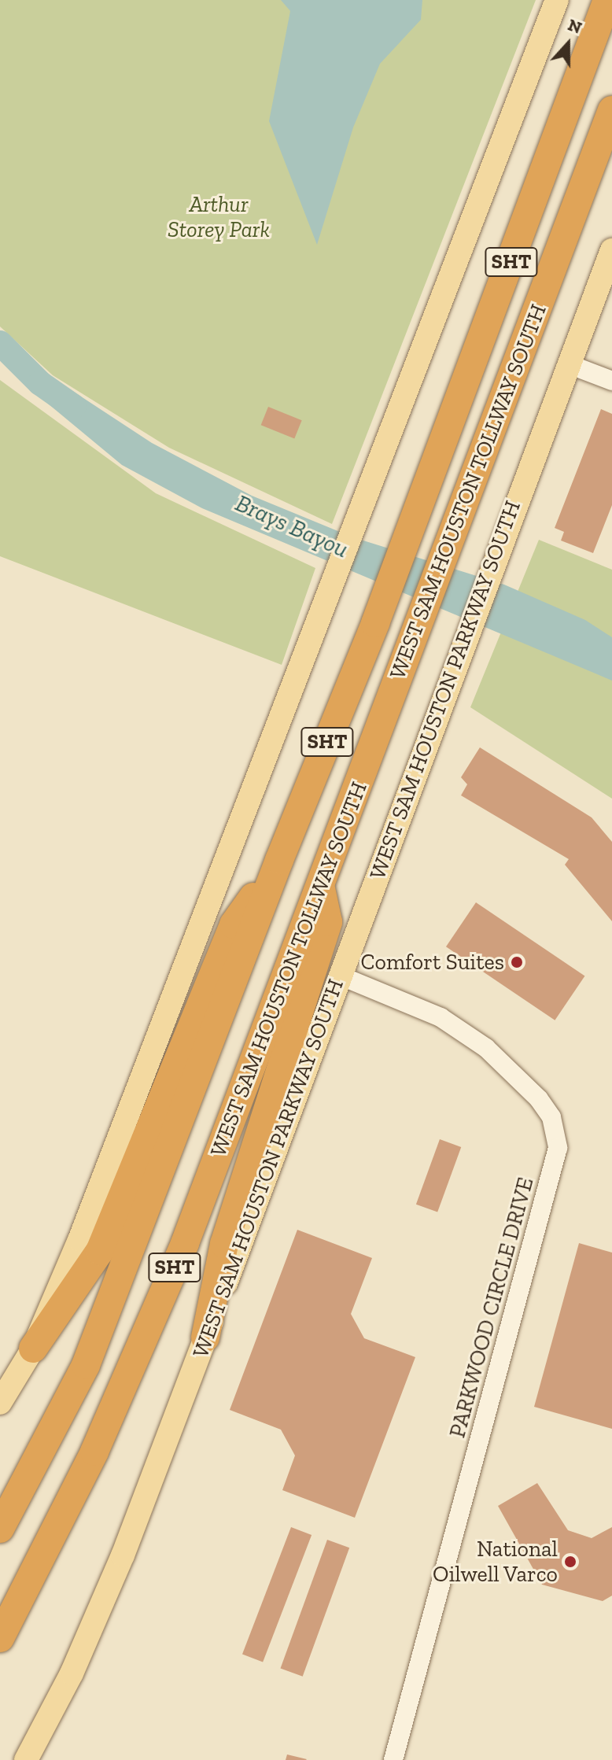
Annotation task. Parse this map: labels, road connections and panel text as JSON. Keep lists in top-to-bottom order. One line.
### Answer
{"streets":{"highway":["SHT","WEST SAM HOUSTON TOLLWAY SOUTH"],"main road":["WEST SAM HOUSTON PARKWAY SOUTH"],"street":["PARKWOOD CIRCLE DRIVE"]},"crossings":[["WEST SAM HOUSTON PARKWAY SOUTH","PARKWOOD CIRCLE DRIVE"]],"water":["Brays Bayou"],"parks":["Arthur Storey Park"],"places":["Comfort Suites","National Oilwell Varco"],"north":"top"}
